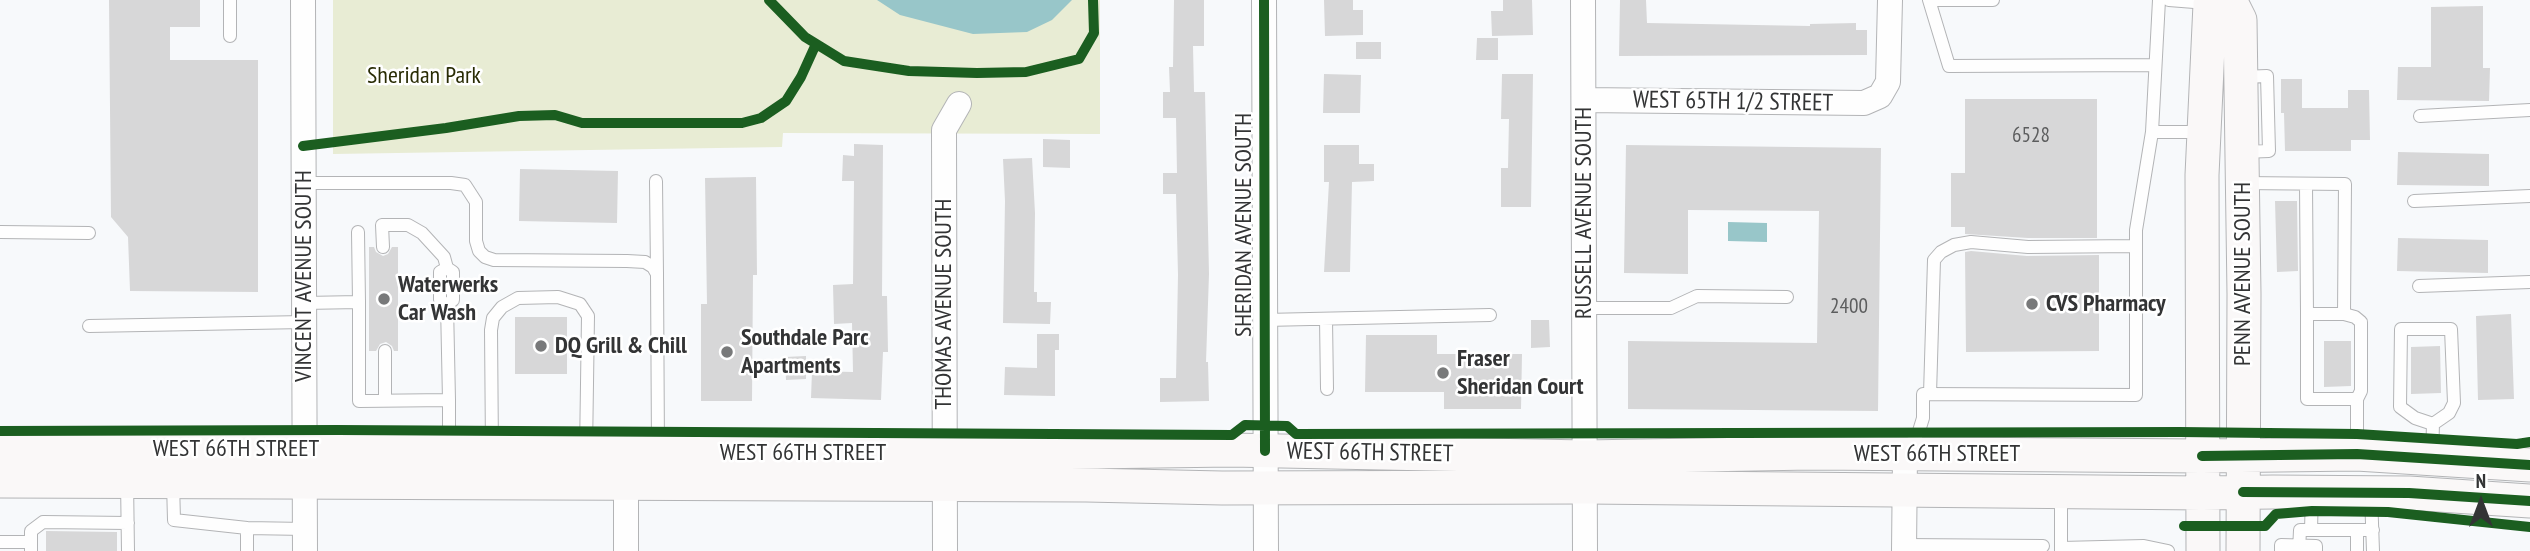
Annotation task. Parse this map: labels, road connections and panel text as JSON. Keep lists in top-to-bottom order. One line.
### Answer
{"streets":{"main road":["PENN AVENUE SOUTH","WEST 66TH STREET"],"street":["WEST 65TH 1/2 STREET","RUSSELL AVENUE SOUTH","SHERIDAN AVENUE SOUTH","VINCENT AVENUE SOUTH","THOMAS AVENUE SOUTH"]},"crossings":[["WEST 65TH 1/2 STREET","RUSSELL AVENUE SOUTH"],["RUSSELL AVENUE SOUTH","WEST 66TH STREET"],["SHERIDAN AVENUE SOUTH","WEST 66TH STREET"],["PENN AVENUE SOUTH","WEST 66TH STREET"],["VINCENT AVENUE SOUTH","WEST 66TH STREET"],["THOMAS AVENUE SOUTH","WEST 66TH STREET"]],"parks":["Sheridan Park"],"places":["Waterwerks Car Wash","CVS Pharmacy","DQ Grill & Chill","Southdale Parc Apartments","Fraser Sheridan Court"],"house_numbers":["6528","2400"],"north":"top"}
